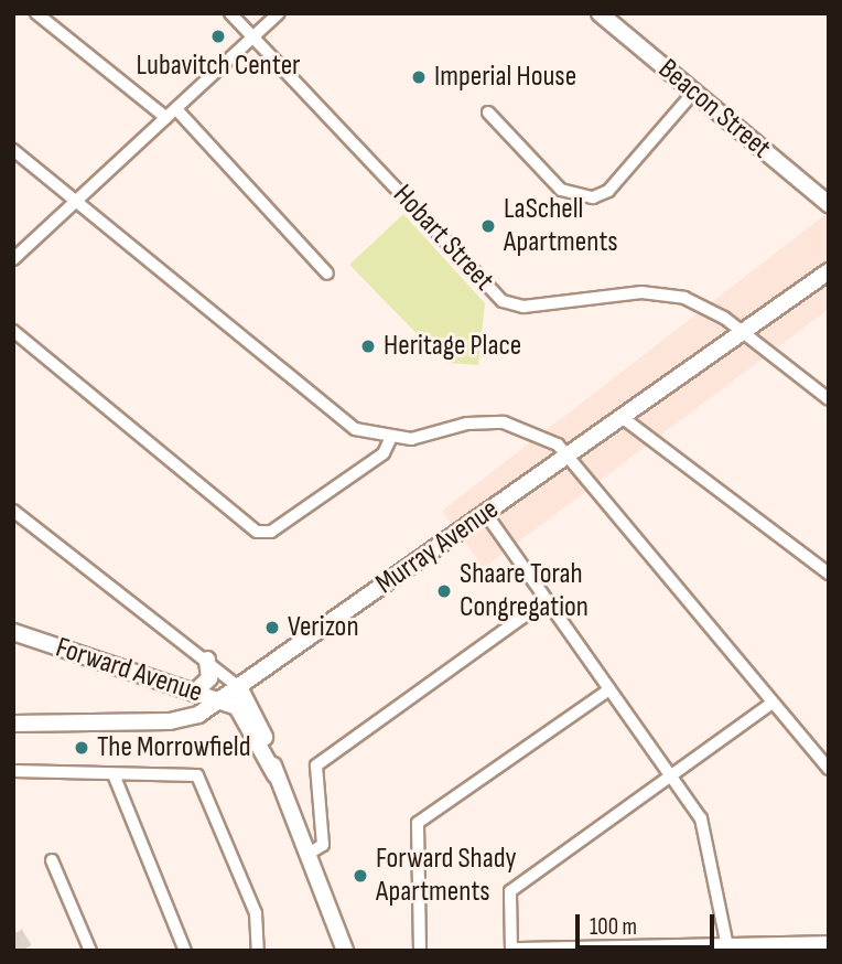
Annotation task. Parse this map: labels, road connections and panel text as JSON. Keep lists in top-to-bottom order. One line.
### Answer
{"streets":{"main road":["Beacon Street","Murray Avenue","Forward Avenue"],"street":["Hobart Street"]},"crossings":[["Hobart Street","Murray Avenue"],["Murray Avenue","Forward Avenue"]],"places":["Lubavitch Center","Imperial House","LaSchell Apartments","Heritage Place","Shaare Torah Congregation","Verizon","The Morrowfield","Forward Shady Apartments"],"scale_bar":"100 m"}
